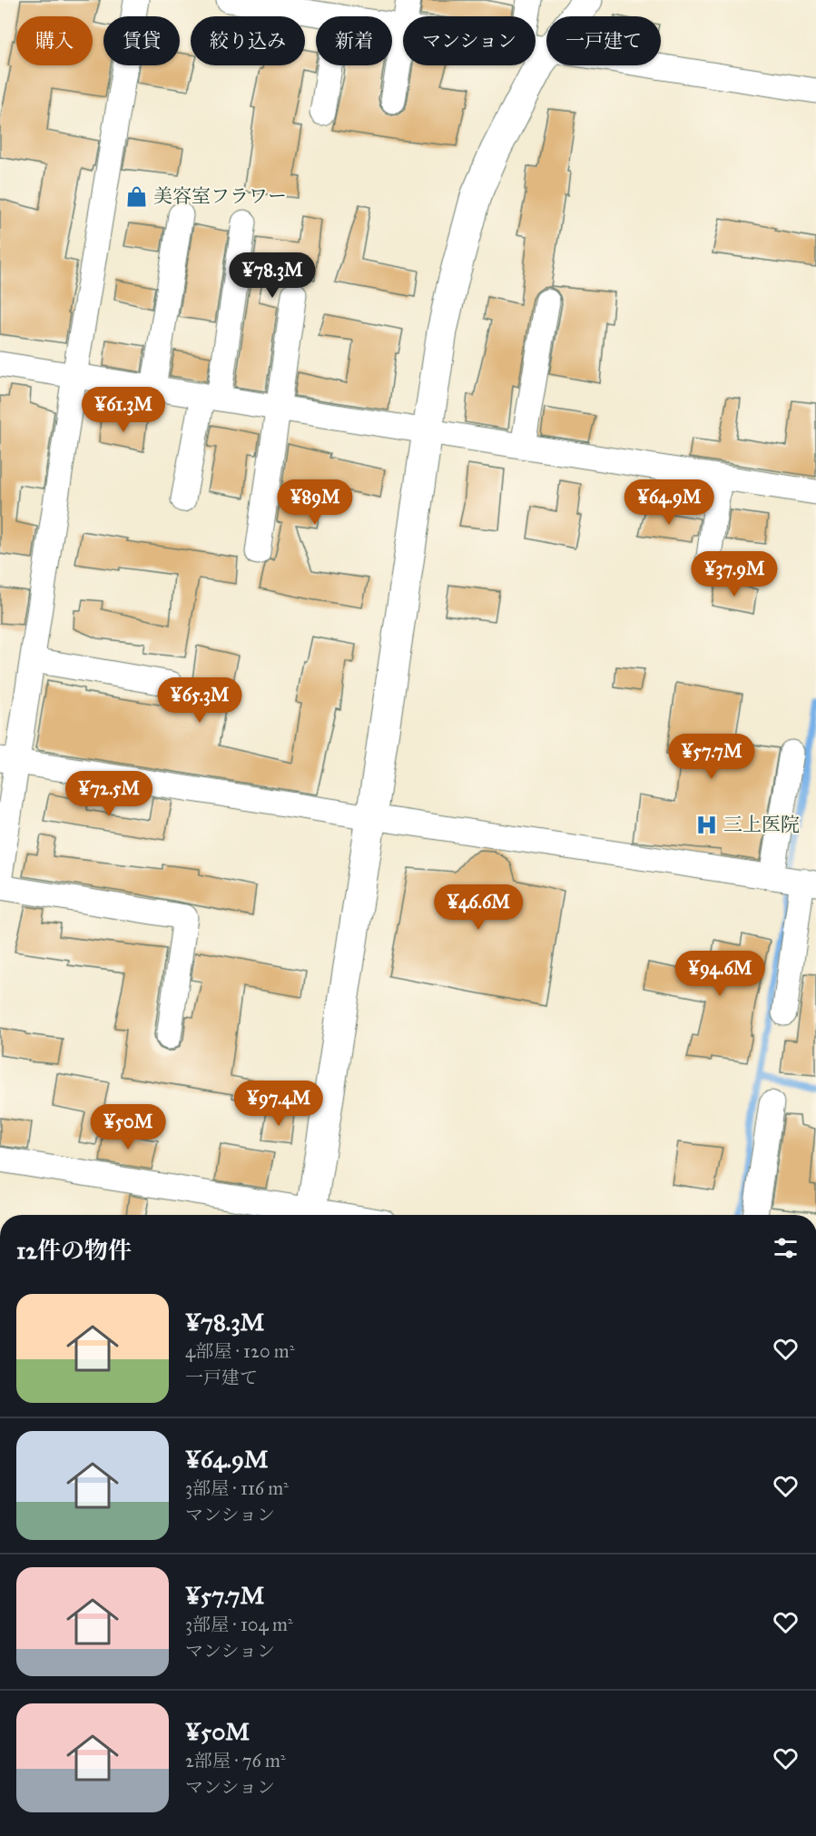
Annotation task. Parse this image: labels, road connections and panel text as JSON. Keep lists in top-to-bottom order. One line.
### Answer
{"places":{"shop":["美容室フラワー"],"hospital":["三上医院"]},"page":{"chip":["購入","賃貸","絞り込み","新着","マンション","一戸建て"],"price":["¥78.3M","¥61.3M","¥89M","¥64.9M","¥37.9M","¥65.3M","¥57.7M","¥72.5M","¥46.6M","¥94.6M","¥97.4M","¥50M"],"heading":"12件の物件","list":[{"name":"¥78.3M","note":"4部屋 · 120 m² · 一戸建て"},{"name":"¥64.9M","note":"3部屋 · 116 m² · マンション"},{"name":"¥57.7M","note":"3部屋 · 104 m² · マンション"},{"name":"¥50M","note":"2部屋 · 76 m² · マンション"}]}}
